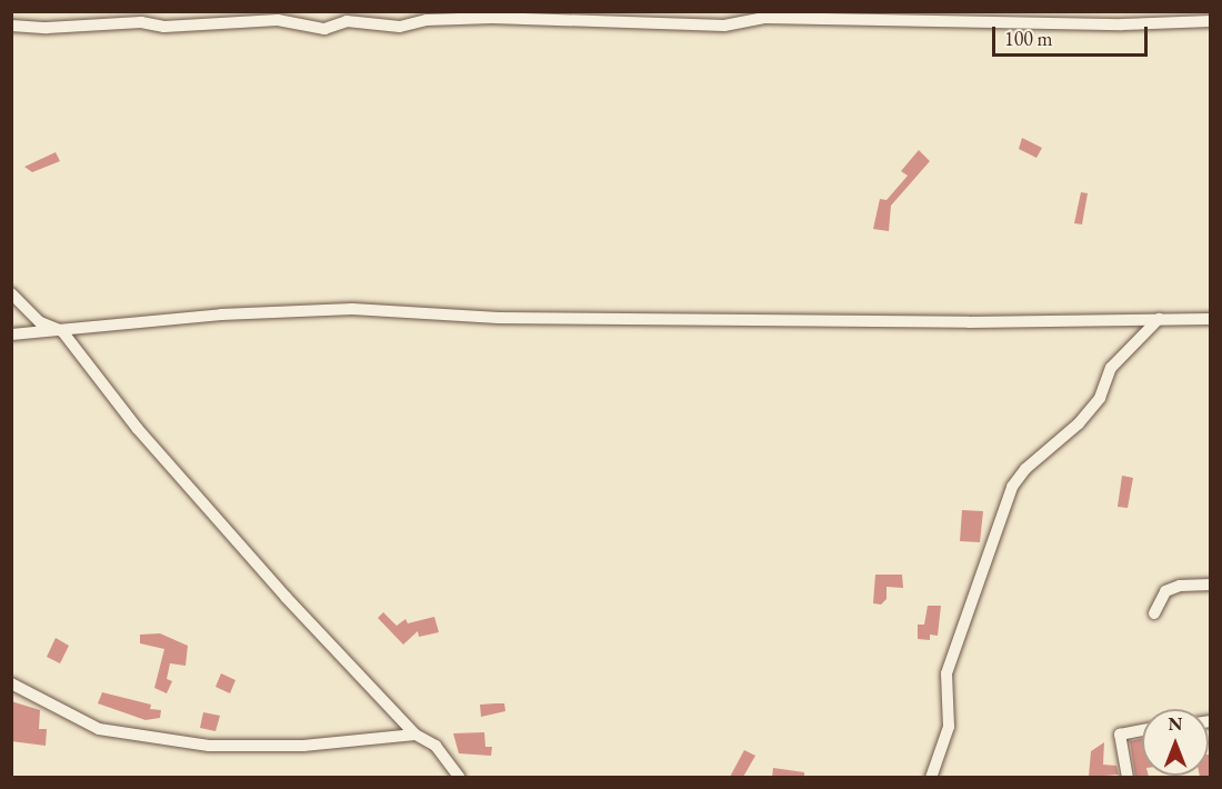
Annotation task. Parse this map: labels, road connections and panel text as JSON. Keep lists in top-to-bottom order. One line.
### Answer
{"scale_bar":"100 m","north":"top"}
